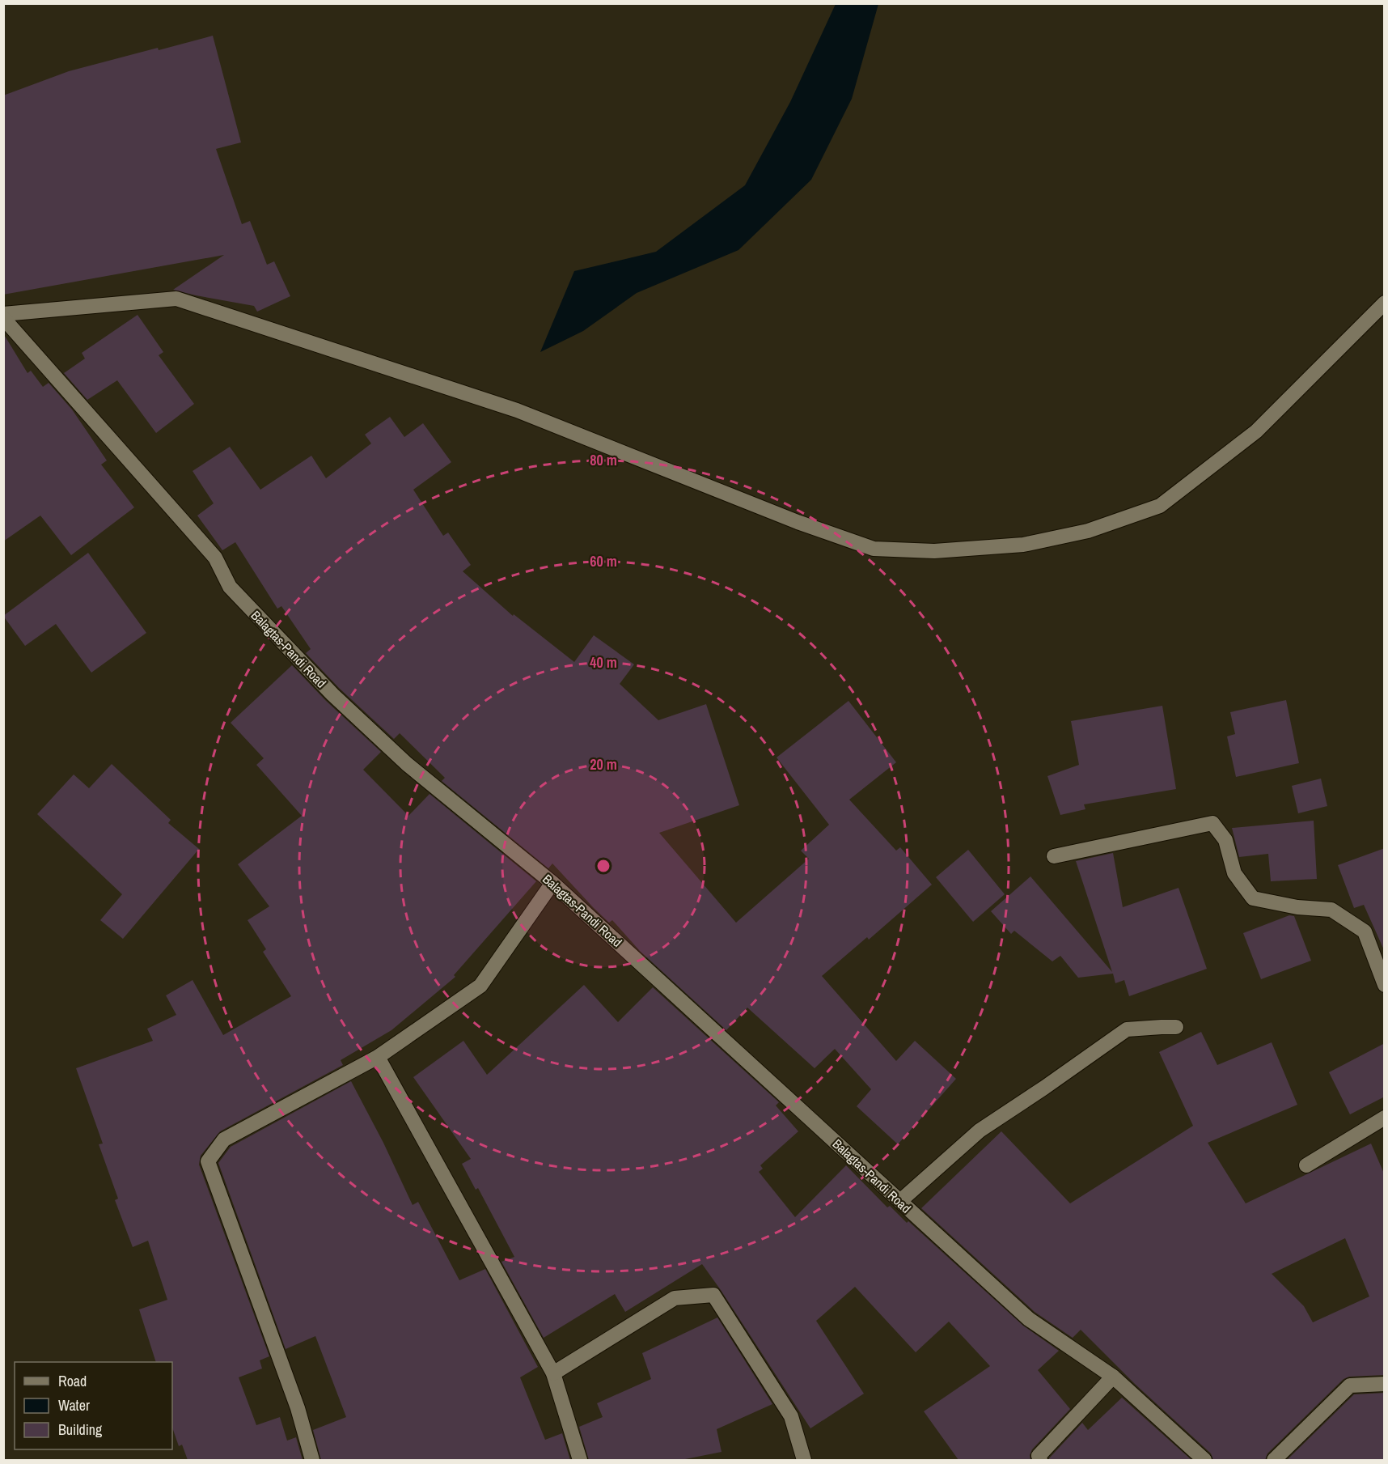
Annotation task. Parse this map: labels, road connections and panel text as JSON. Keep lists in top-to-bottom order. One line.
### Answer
{"streets":{"street":["Balagtas-Pandi Road"]},"legend":["Road","Water","Building"],"rings":["80 m","60 m","40 m","20 m"]}
